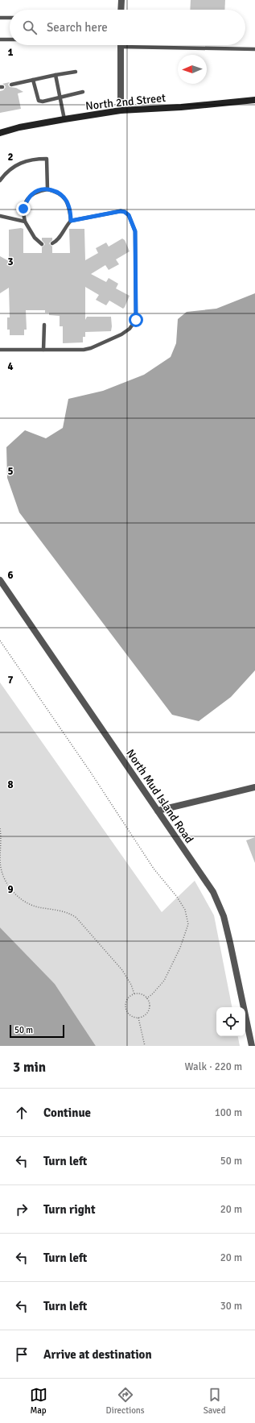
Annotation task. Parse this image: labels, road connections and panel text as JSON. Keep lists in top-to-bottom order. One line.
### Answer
{"streets":{"main road":["North 2nd Street"],"street":["North Mud Island Road"]},"scale_bar":"50 m","north":"left","page":{"search":"Search here","scale":"50 m","heading":["3 min","Walk · 220 m"],"list":[["Continue","100 m"],["Turn left","50 m"],["Turn right","20 m"],["Turn left","20 m"],["Turn left","30 m"],"Arrive at destination"],"nav":["Map","Directions","Saved"]},"grid":{"rows":["1","2","3","4","5","6","7","8","9"]}}
